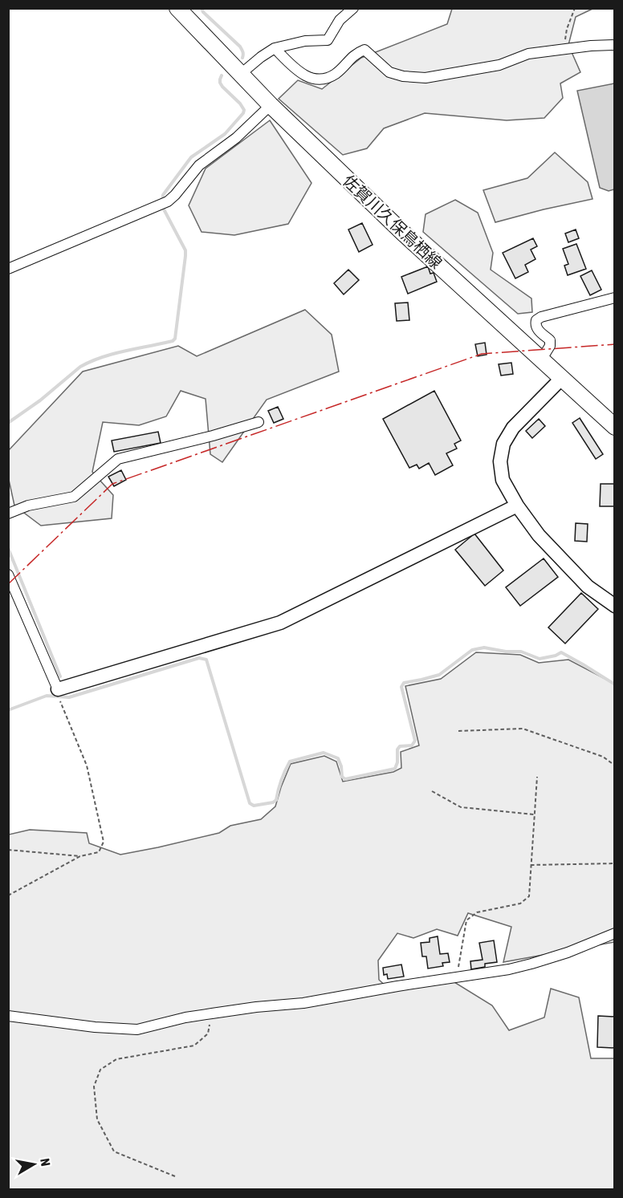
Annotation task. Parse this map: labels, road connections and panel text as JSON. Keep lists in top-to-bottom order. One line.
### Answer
{"streets":{"main road":["佐賀川久保鳥栖線"]},"north":"right"}
